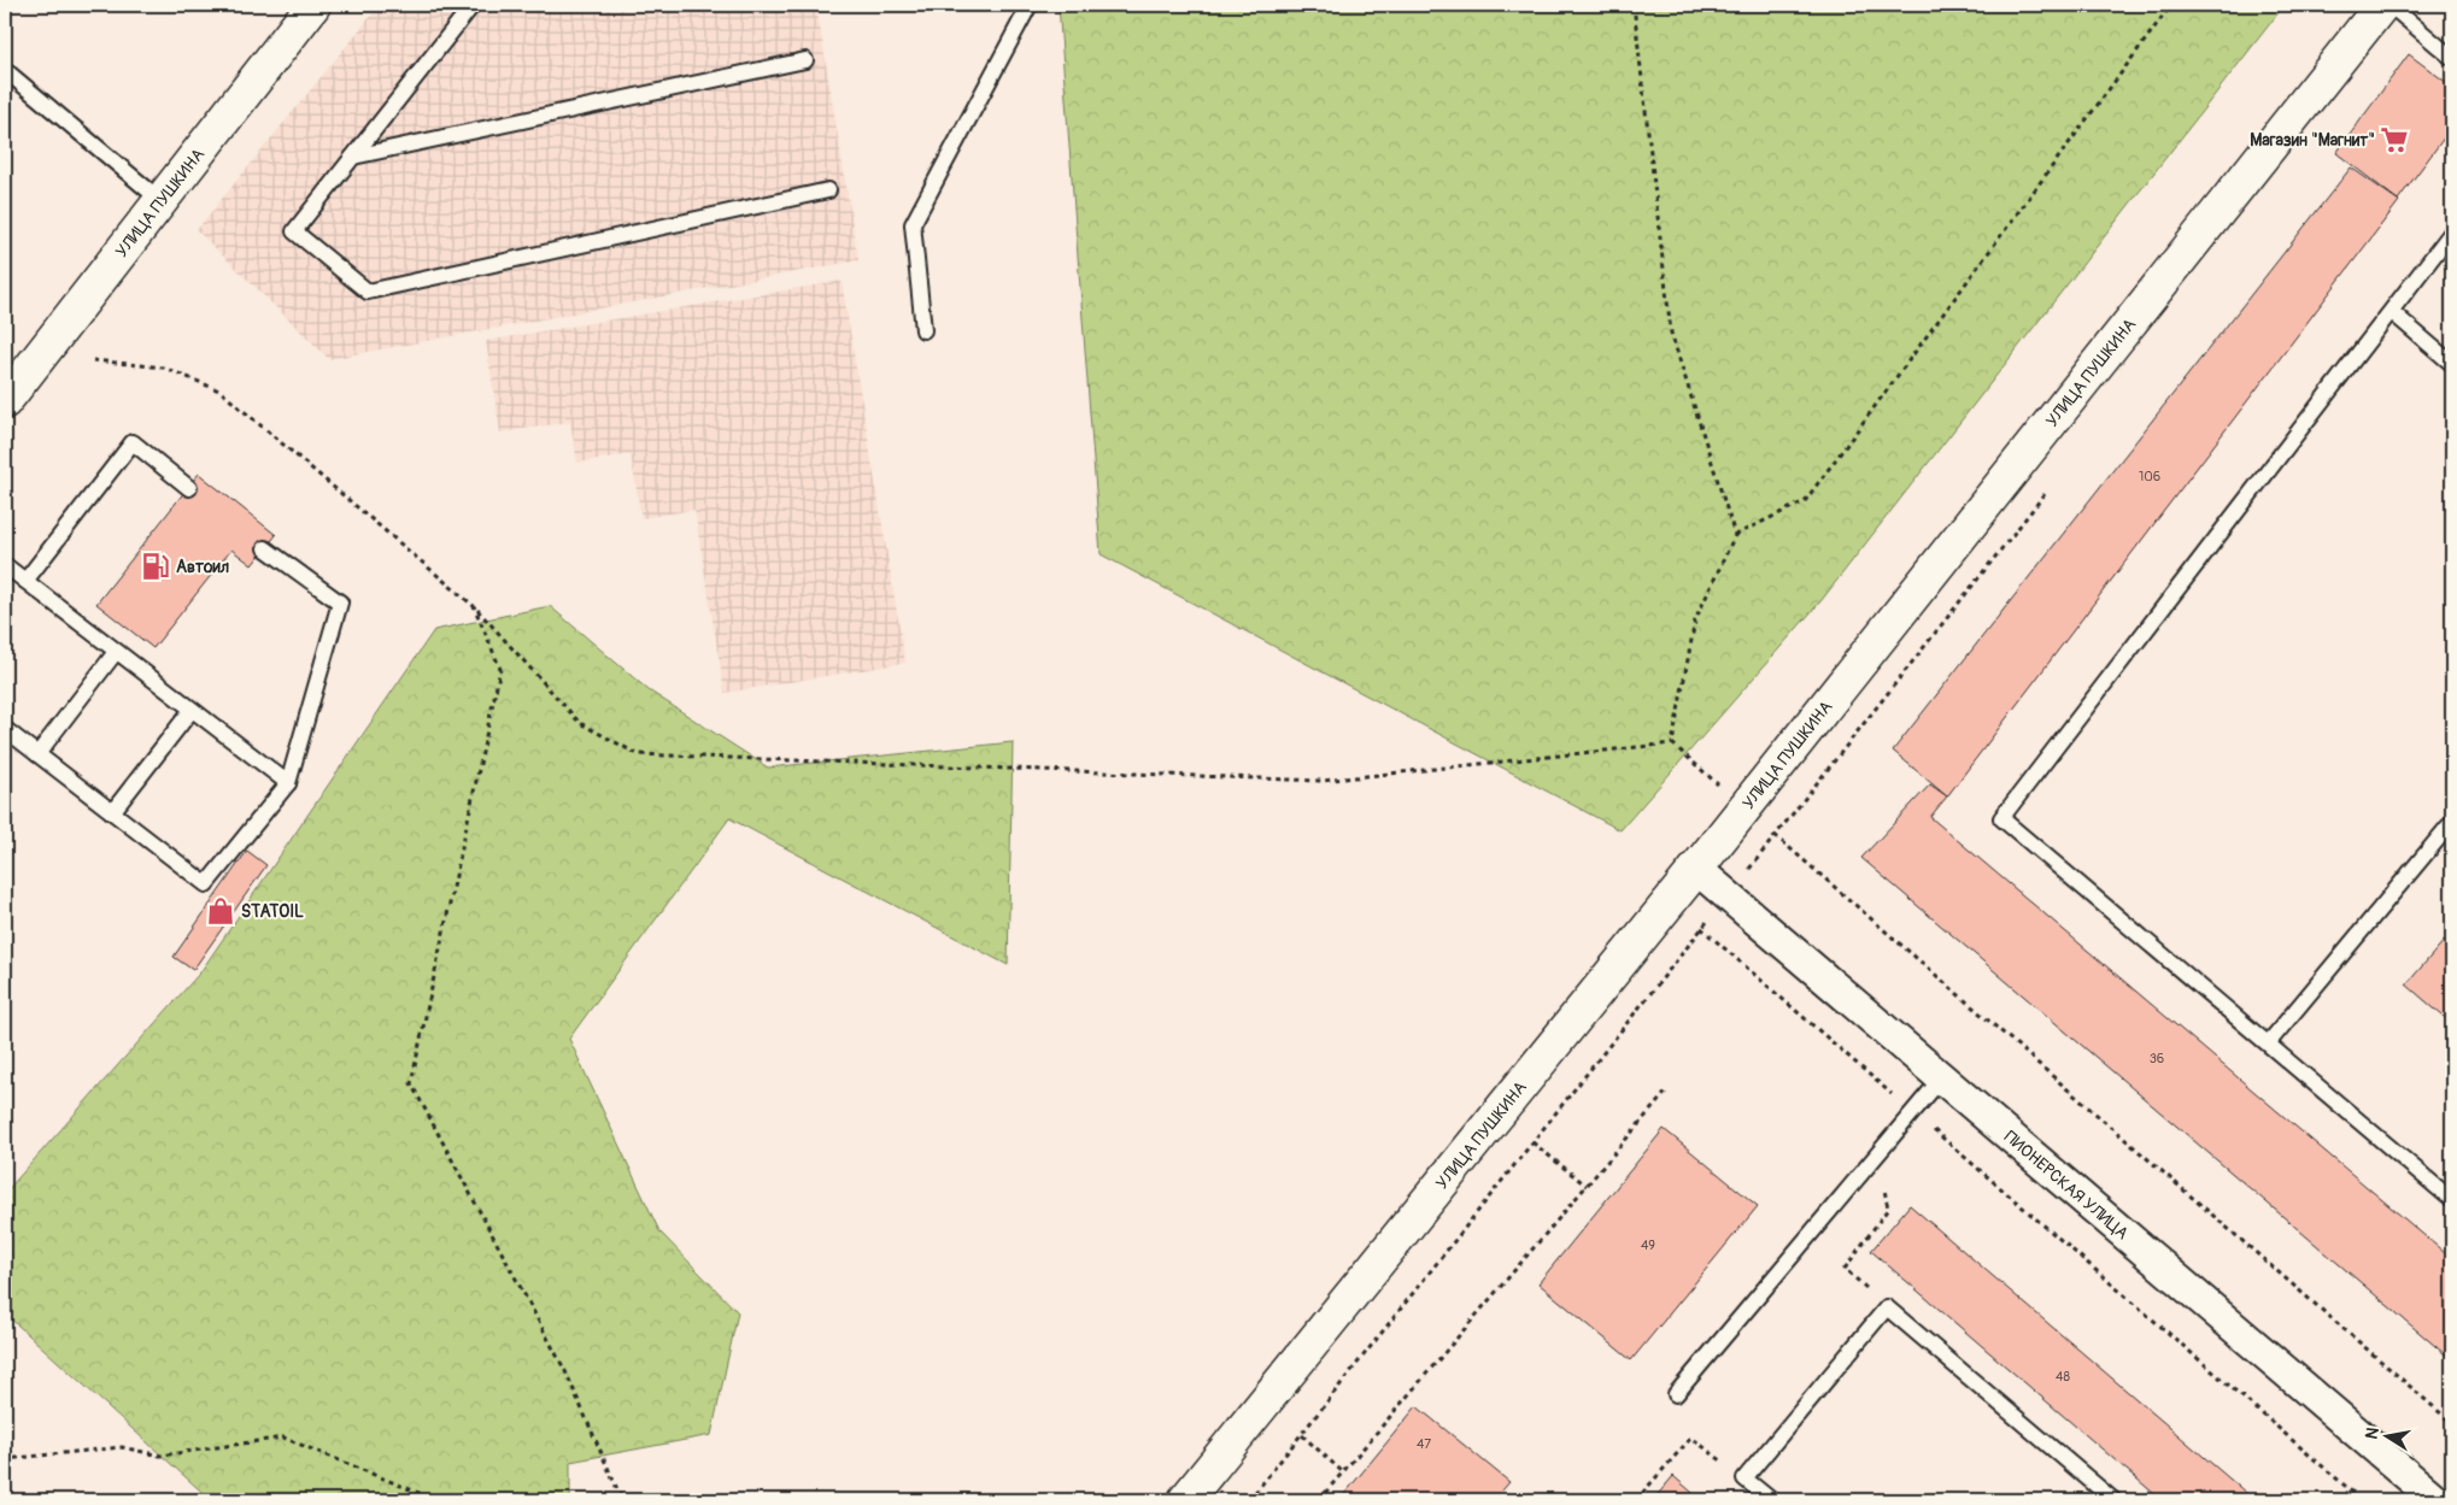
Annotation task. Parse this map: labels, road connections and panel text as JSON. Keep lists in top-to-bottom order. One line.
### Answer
{"streets":{"street":["УЛИЦА ПУШКИНА","ПИОНЕРСКАЯ УЛИЦА"]},"crossings":[["УЛИЦА ПУШКИНА","ПИОНЕРСКАЯ УЛИЦА"]],"places":{"supermarket":["Магазин \"Магнит\""],"fuel station":["Автоил"],"shop":["STATOIL"]},"house_numbers":["106","36","49","48","47"],"north":"left"}
